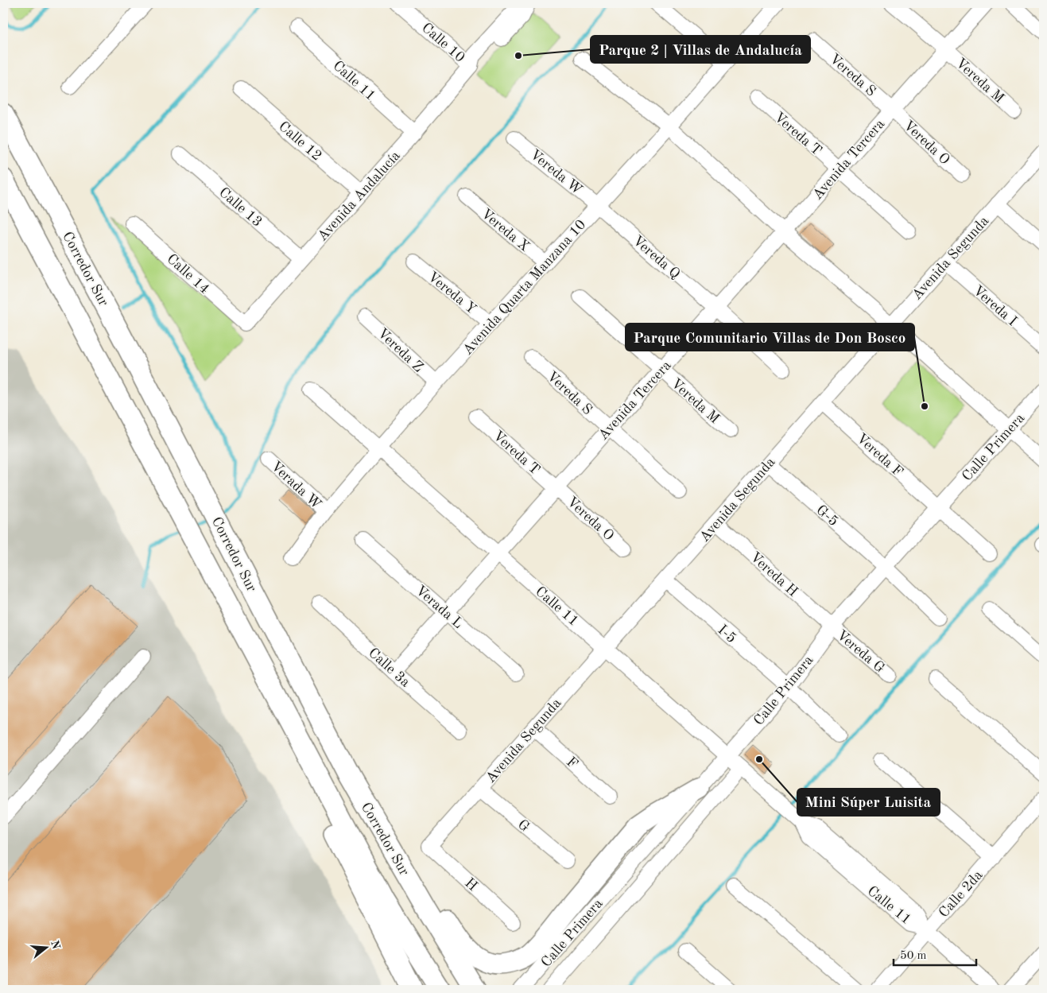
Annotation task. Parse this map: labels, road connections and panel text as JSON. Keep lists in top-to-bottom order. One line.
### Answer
{"streets":{"highway":["Corredor Sur"],"street":["Calle 10","Vereda S","Calle 11","Vereda M","Vereda T","Calle 12","Vereda O","Avenida Tercera","Vereda W","Avenida Andalucía","Calle 13","Vereda X","Vereda Q","Avenida Segunda","Calle 14","Avenida Quarta Manzana 10","Vereda Y","Vereda I","Vereda Z","Calle Primera","Vereda F","Verada W","G-5","Vereda H","Verada L","I-5","Vereda G","Calle 3a","F","G","H","Calle 2da"]},"crossings":[["Calle 10","Avenida Andalucía"],["Vereda S","Vereda O"],["Vereda S","Avenida Tercera"],["Calle 11","Avenida Tercera"],["Calle 11","Avenida Andalucía"],["Calle 11","Avenida Segunda"],["Calle 11","Avenida Quarta Manzana 10"],["Calle 11","Calle Primera"],["Calle 11","Calle 2da"],["Vereda M","Avenida Tercera"],["Vereda T","Vereda O"],["Vereda T","Avenida Tercera"],["Calle 12","Avenida Andalucía"],["Vereda O","Avenida Tercera"],["Avenida Tercera","Vereda Q"],["Avenida Tercera","Verada L"],["Avenida Tercera","Calle 3a"],["Vereda W","Vereda Q"],["Vereda W","Avenida Quarta Manzana 10"],["Avenida Andalucía","Calle 13"],["Avenida Andalucía","Calle 14"],["Vereda X","Avenida Quarta Manzana 10"],["Vereda Q","Avenida Quarta Manzana 10"],["Avenida Segunda","Vereda I"],["Avenida Segunda","Vereda F"],["Avenida Segunda","G-5"],["Avenida Segunda","Vereda H"],["Avenida Segunda","I-5"],["Avenida Segunda","F"],["Avenida Segunda","G"],["Avenida Segunda","H"],["Avenida Quarta Manzana 10","Vereda Y"],["Avenida Quarta Manzana 10","Vereda Z"],["Avenida Quarta Manzana 10","Verada W"],["Calle Primera","Vereda F"],["Calle Primera","G-5"],["Calle Primera","Vereda H"],["Calle Primera","I-5"],["Calle Primera","Vereda G"],["Vereda H","Vereda G"]],"places":["Parque 2 | Villas de Andalucía","Parque Comunitario Villas de Don Bosco","Mini Súper Luisita"],"scale_bar":"50 m","north":"right"}
